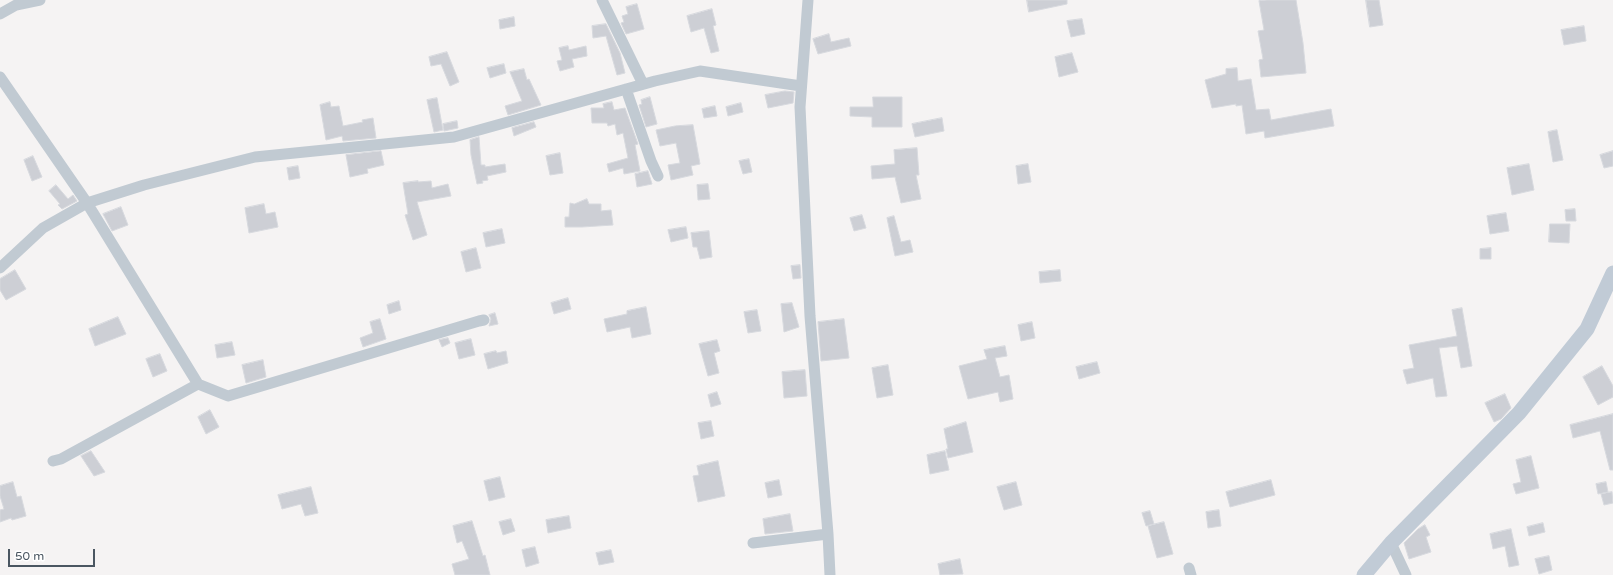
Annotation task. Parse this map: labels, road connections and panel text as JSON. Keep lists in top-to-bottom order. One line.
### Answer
{"scale_bar":"50 m"}
